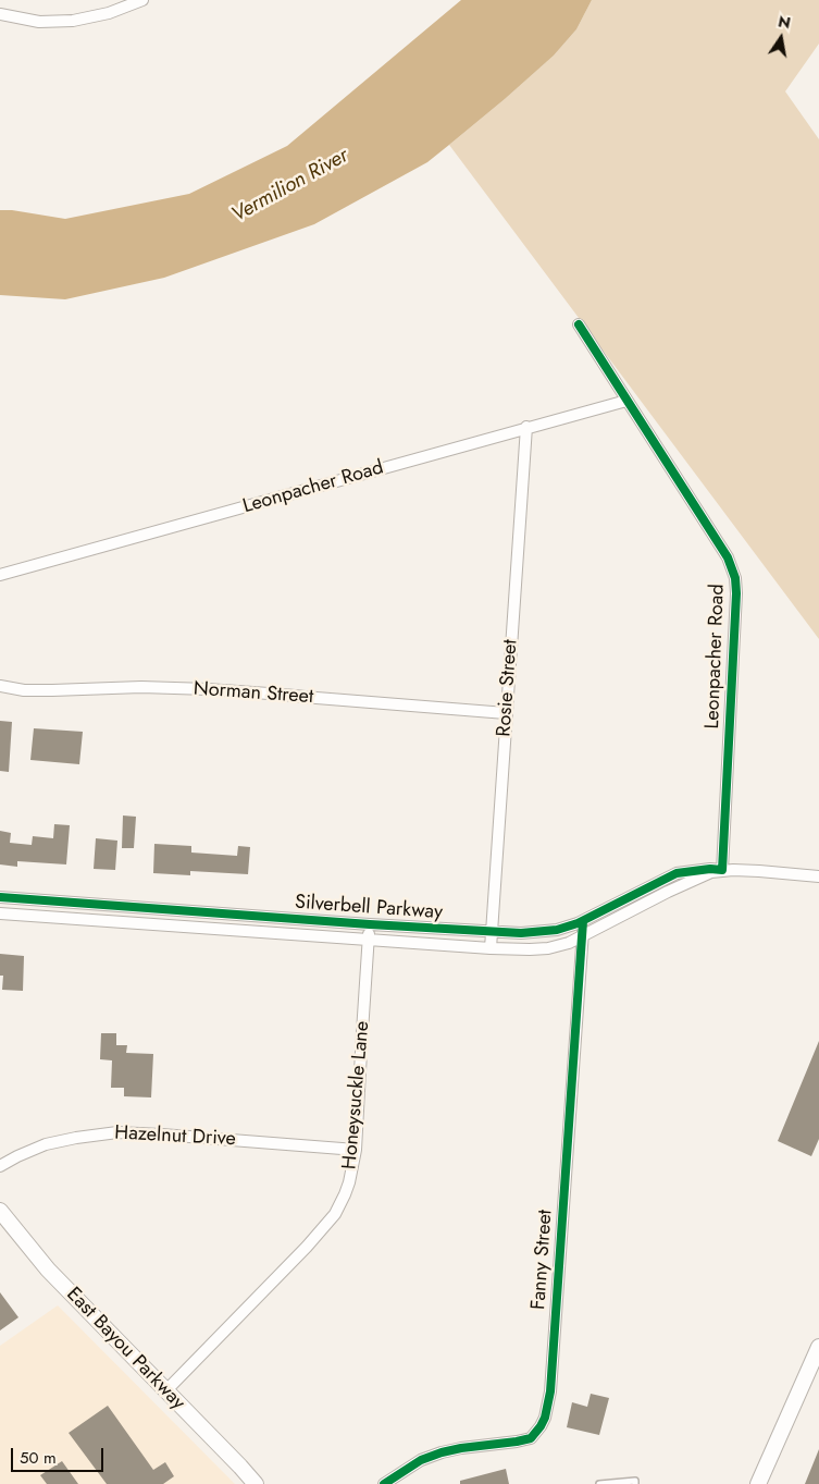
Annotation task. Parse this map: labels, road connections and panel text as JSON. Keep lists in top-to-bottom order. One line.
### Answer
{"streets":{"street":["Leonpacher Road","Rosie Street","Norman Street","Silverbell Parkway","Honeysuckle Lane","Hazelnut Drive","Fanny Street","East Bayou Parkway"]},"crossings":[["Leonpacher Road","Rosie Street"],["Leonpacher Road","Silverbell Parkway"],["Rosie Street","Norman Street"],["Rosie Street","Silverbell Parkway"],["Silverbell Parkway","Honeysuckle Lane"],["Silverbell Parkway","Fanny Street"],["Honeysuckle Lane","Hazelnut Drive"],["Honeysuckle Lane","East Bayou Parkway"]],"water":["Vermilion River"],"scale_bar":"50 m","north":"top"}
